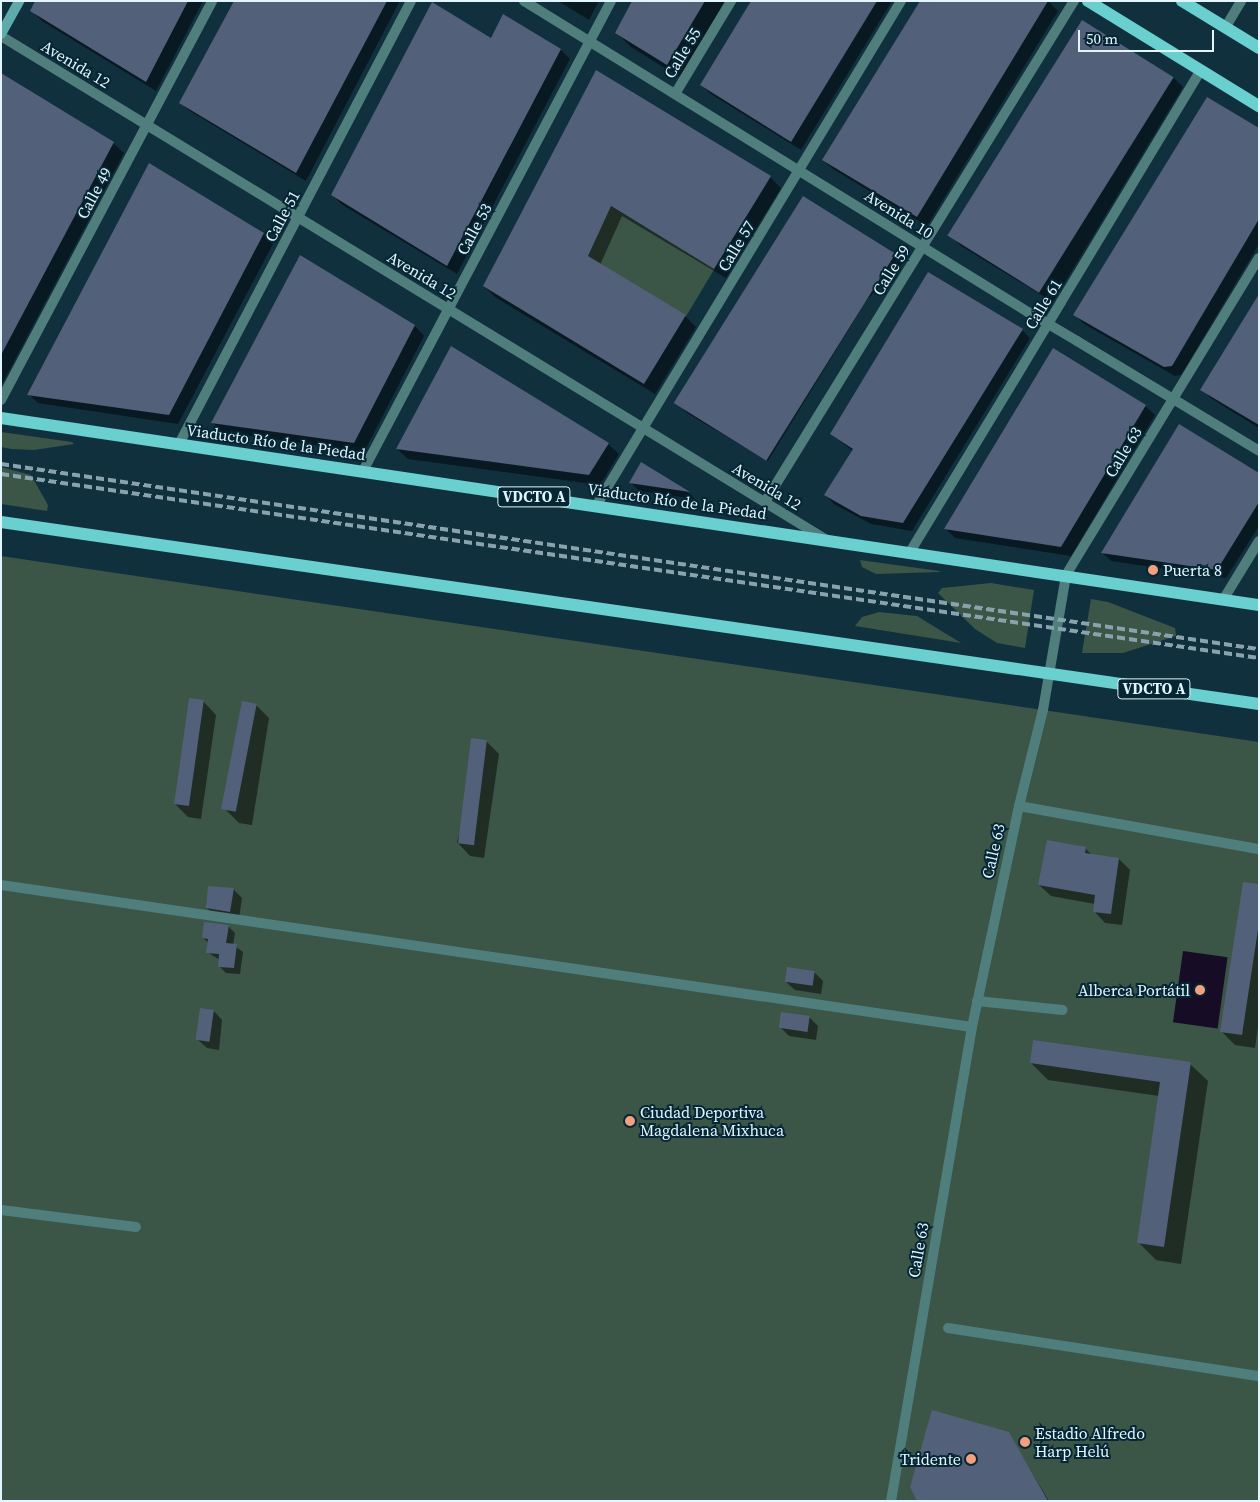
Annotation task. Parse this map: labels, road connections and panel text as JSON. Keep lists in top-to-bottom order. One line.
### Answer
{"streets":{"main road":["Viaducto Río de la Piedad","VDCTO A"],"street":["Calle 55","Avenida 12","Calle 49","Avenida 10","Calle 51","Calle 53","Calle 57","Calle 59","Calle 61","Calle 63"]},"crossings":[["Calle 55","Avenida 10"],["Avenida 12","Calle 49"],["Avenida 12","Calle 51"],["Avenida 12","Calle 53"],["Avenida 12","Calle 57"],["Avenida 12","Calle 59"],["Avenida 12","Viaducto Río de la Piedad"],["Avenida 10","Calle 53"],["Avenida 10","Calle 57"],["Avenida 10","Calle 59"],["Avenida 10","Calle 61"],["Avenida 10","Calle 63"],["Calle 51","Viaducto Río de la Piedad"],["Calle 53","Viaducto Río de la Piedad"],["Calle 57","Viaducto Río de la Piedad"],["Calle 61","Viaducto Río de la Piedad"],["Viaducto Río de la Piedad","Calle 63"],["Calle 63","VDCTO A"]],"places":["Puerta 8","Alberca Portátil","Ciudad Deportiva Magdalena Mixhuca","Estadio Alfredo Harp Helú","Tridente"],"scale_bar":"50 m"}
